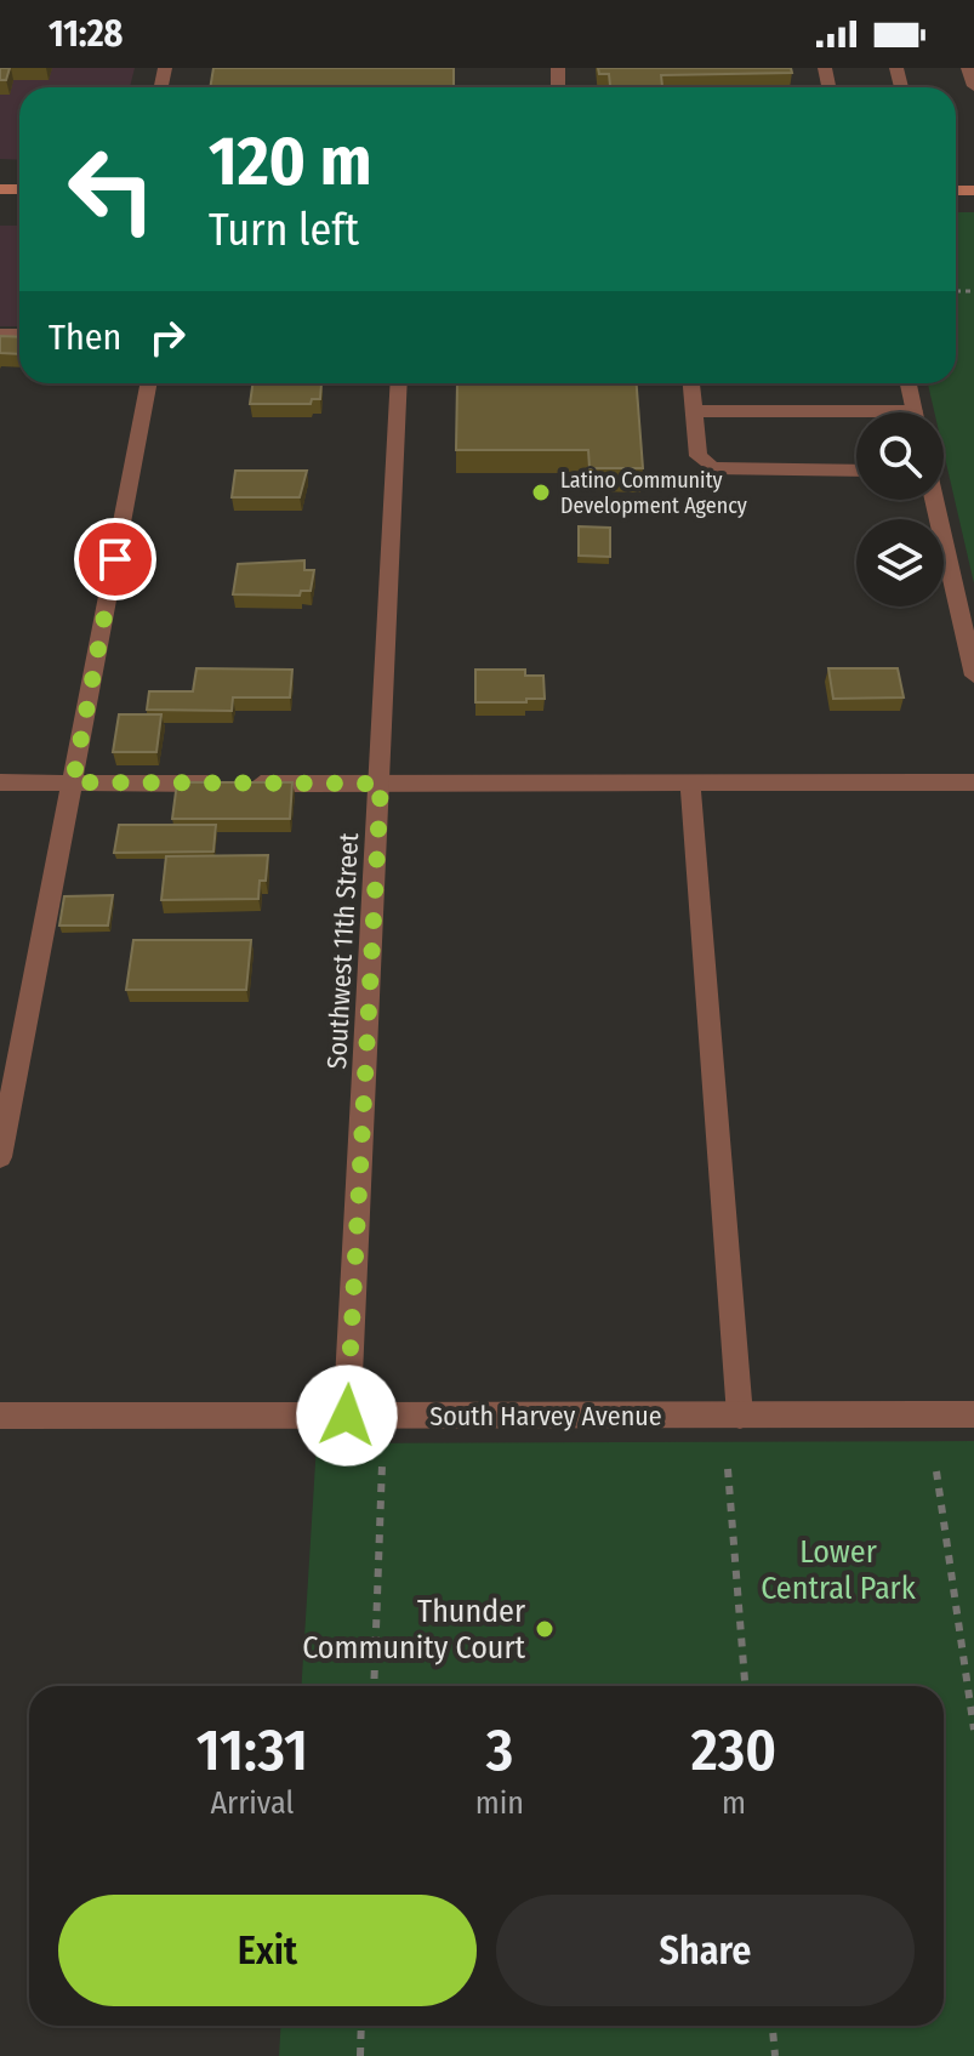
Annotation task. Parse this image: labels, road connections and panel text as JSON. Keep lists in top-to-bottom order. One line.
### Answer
{"streets":{"street":["Southwest 11th Street","South Harvey Avenue"]},"crossings":[["Southwest 11th Street","South Harvey Avenue"]],"parks":["Lower Central Park"],"places":["Latino Community Development Agency","Thunder Community Court"],"page":{"status":"11:28","turn":["120 m","Turn left"],"then":"Then","eta":["11:31","Arrival","3","min","230","m"],"buttons":["Exit","Share"]}}
